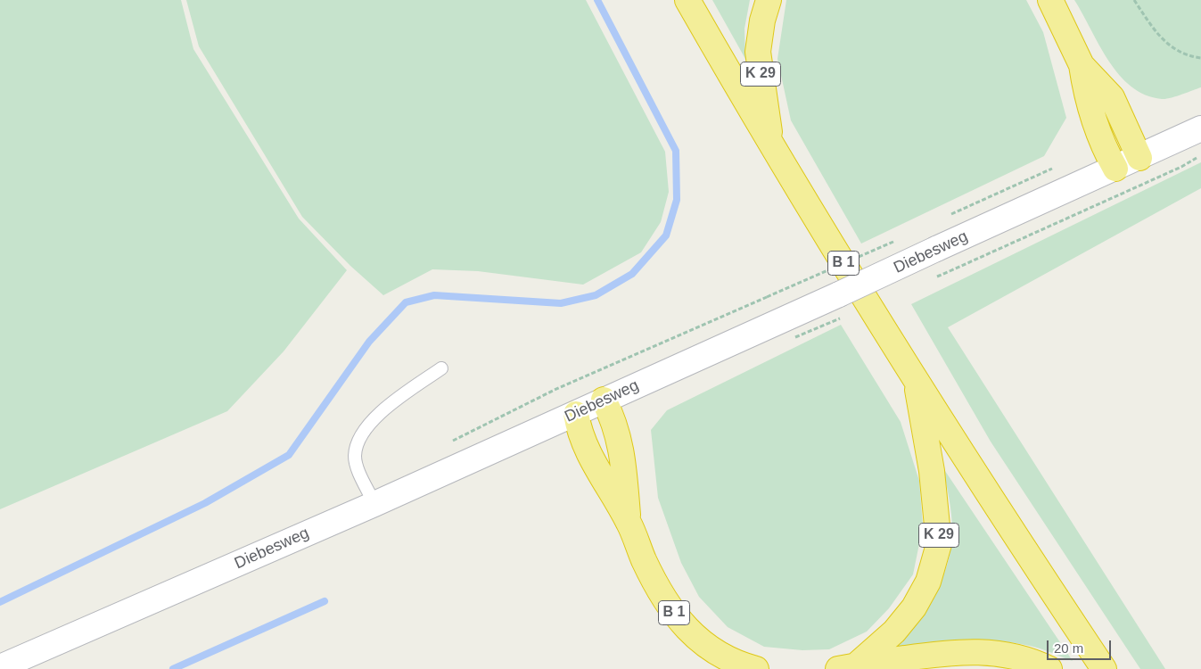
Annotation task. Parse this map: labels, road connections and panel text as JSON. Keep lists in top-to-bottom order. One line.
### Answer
{"streets":{"highway":["K 29","B 1"],"main road":["Diebesweg"]},"crossings":[["K 29","B 1"],["Diebesweg","B 1"]],"scale_bar":"20 m"}
